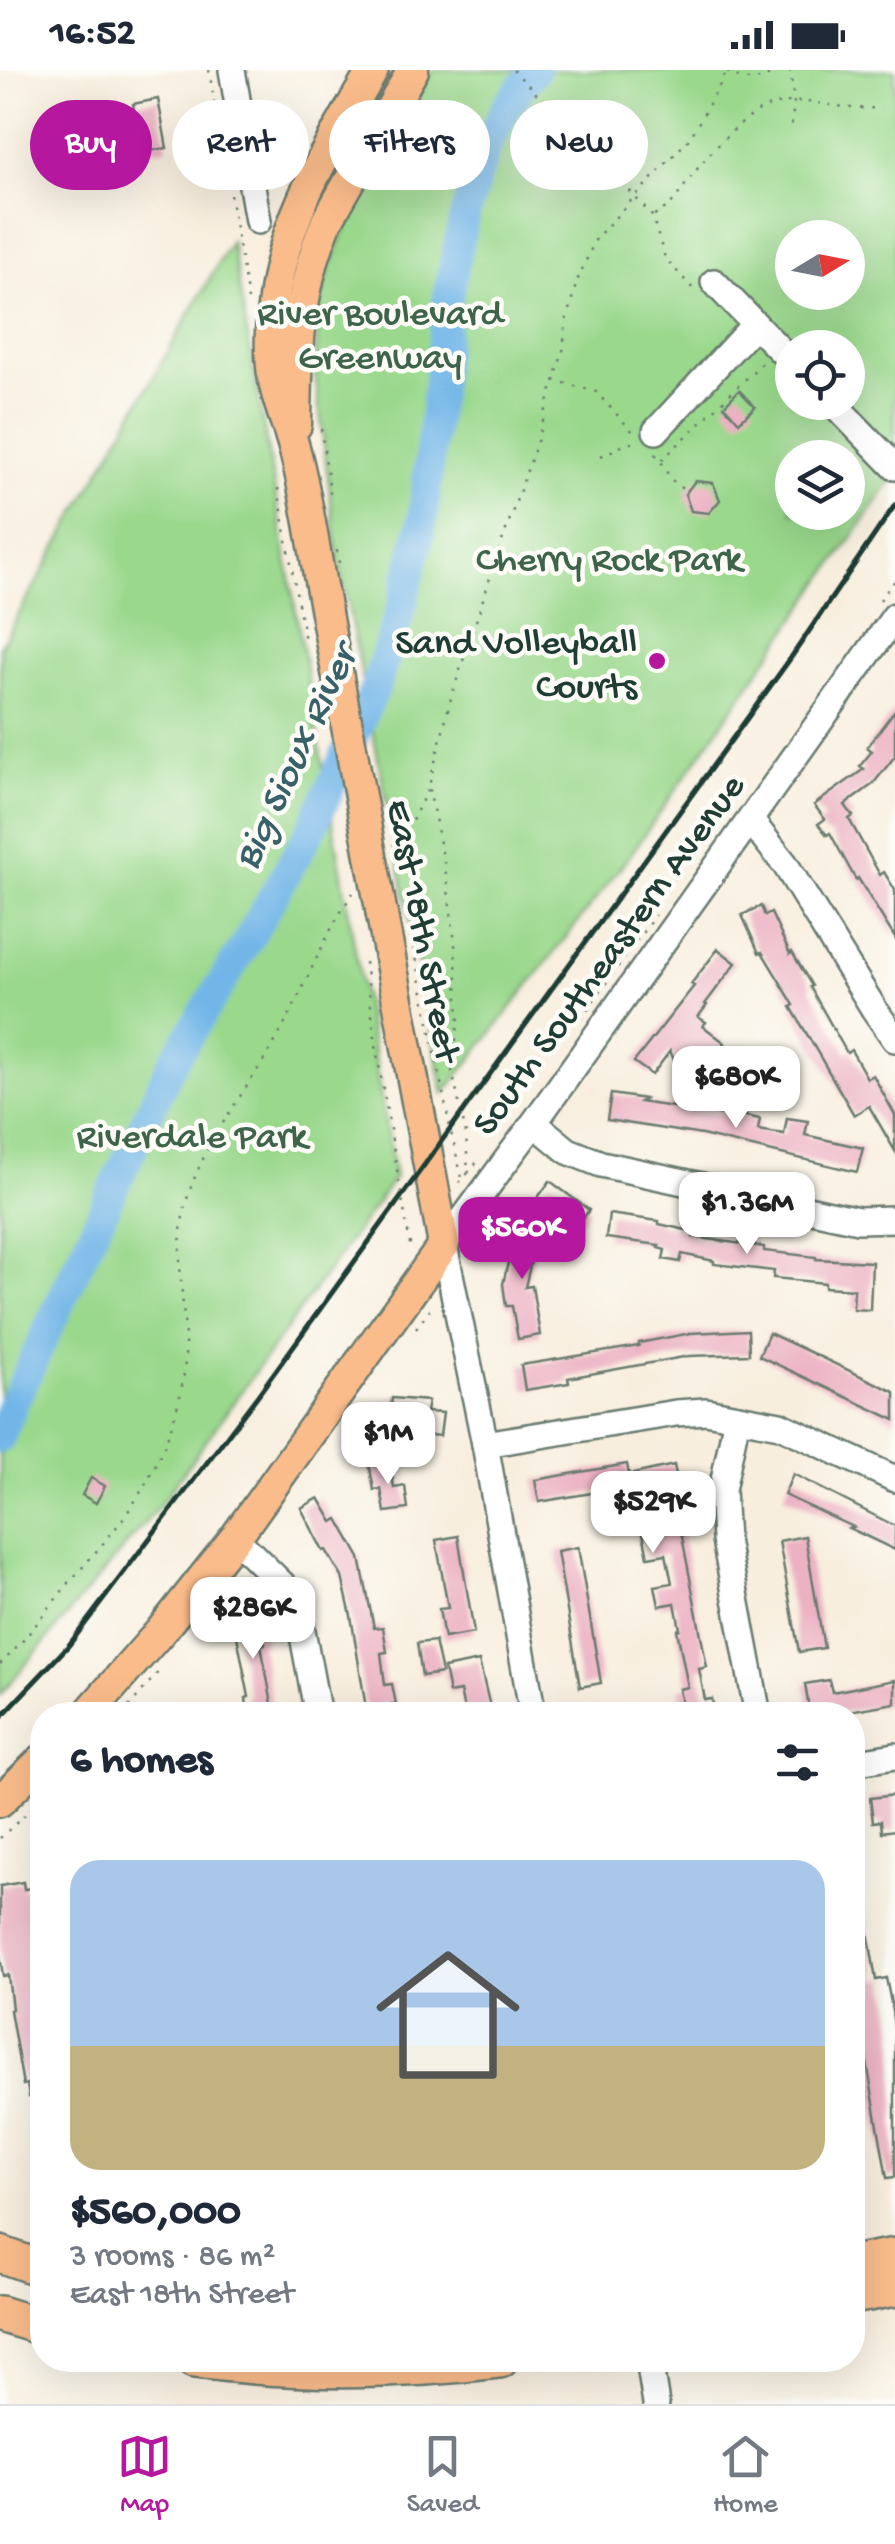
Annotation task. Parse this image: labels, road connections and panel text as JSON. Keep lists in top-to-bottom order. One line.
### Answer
{"streets":{"main road":["East 18th Street","South Southeastern Avenue"]},"crossings":[["East 18th Street","South Southeastern Avenue"]],"water":["Big Sioux River"],"parks":["River Boulevard Greenway","Cherry Rock Park","Riverdale Park"],"places":["Sand Volleyball Courts"],"north":"right","page":{"status":"16:52","chip":["Buy","Rent","Filters","New"],"price":["$680K","$1.36M","$560K","$1M","$529K","$286K"],"heading":"6 homes","list":[{"name":"$560,000","note":"3 rooms · 86 m² · East 18th Street"}],"tabs":["Map","Saved","Home"]}}
